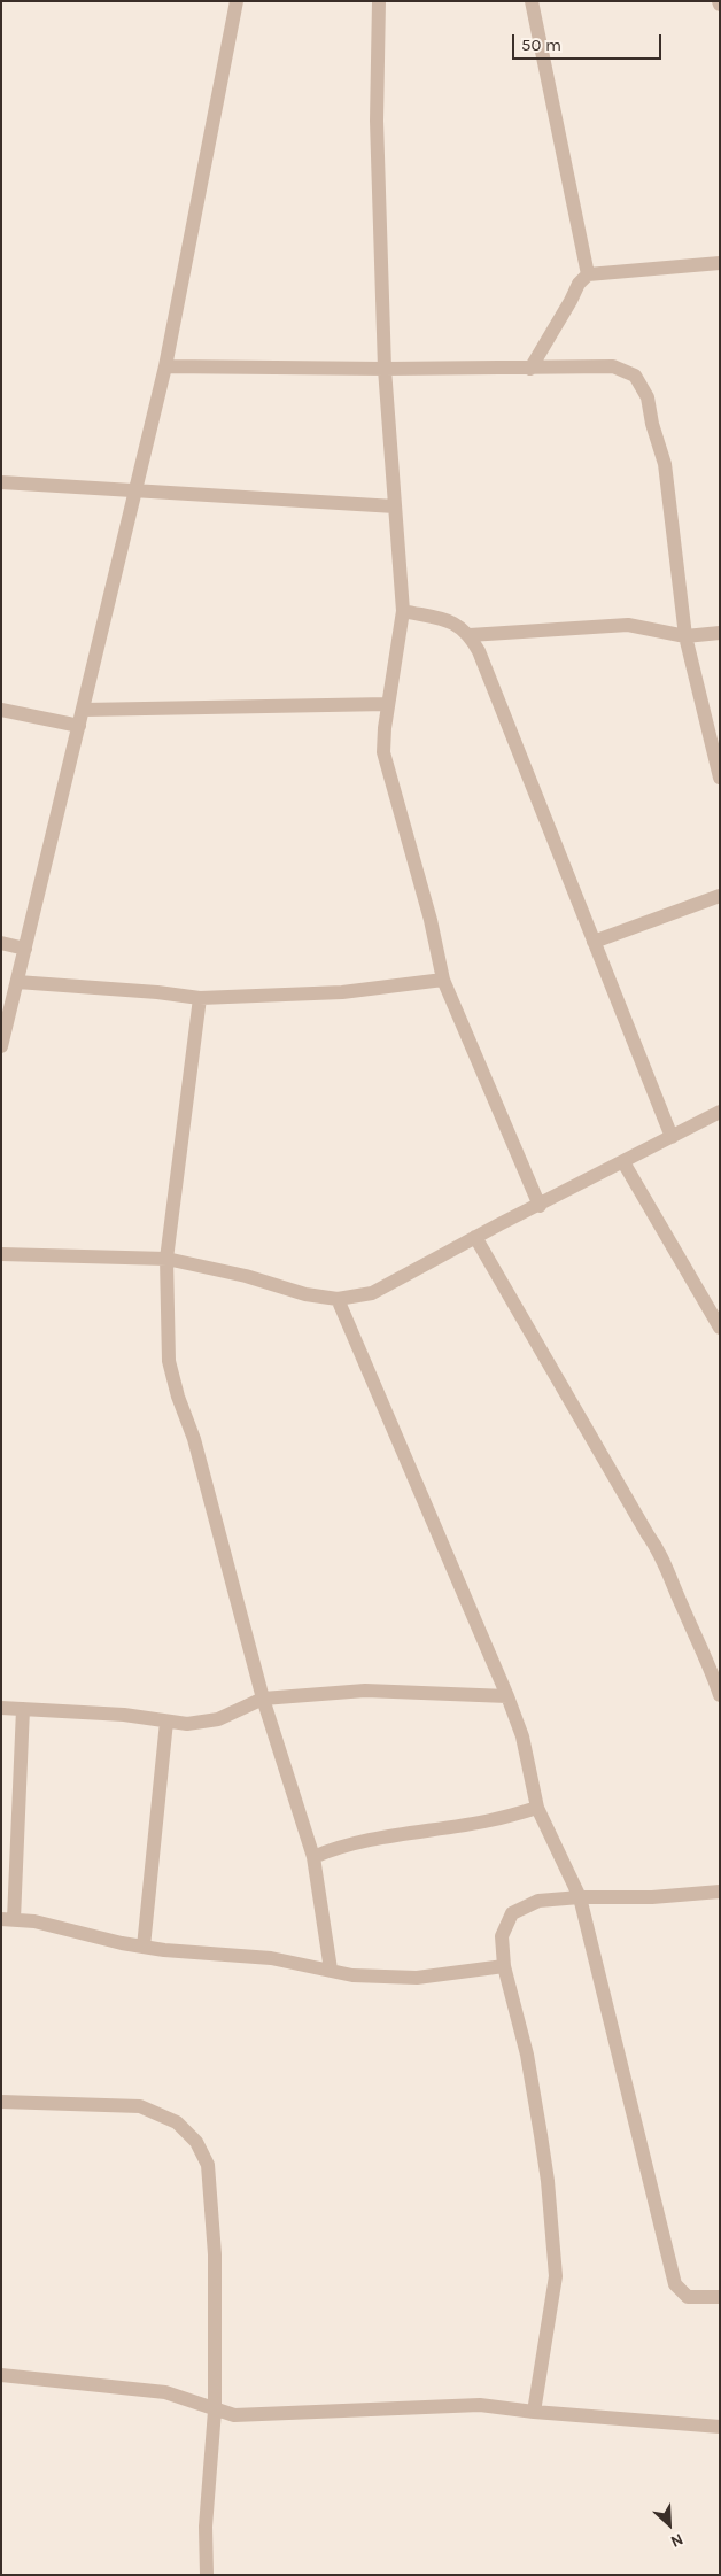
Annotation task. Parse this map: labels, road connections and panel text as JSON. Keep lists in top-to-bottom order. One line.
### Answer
{"scale_bar":"50 m","north":"bottom right"}
